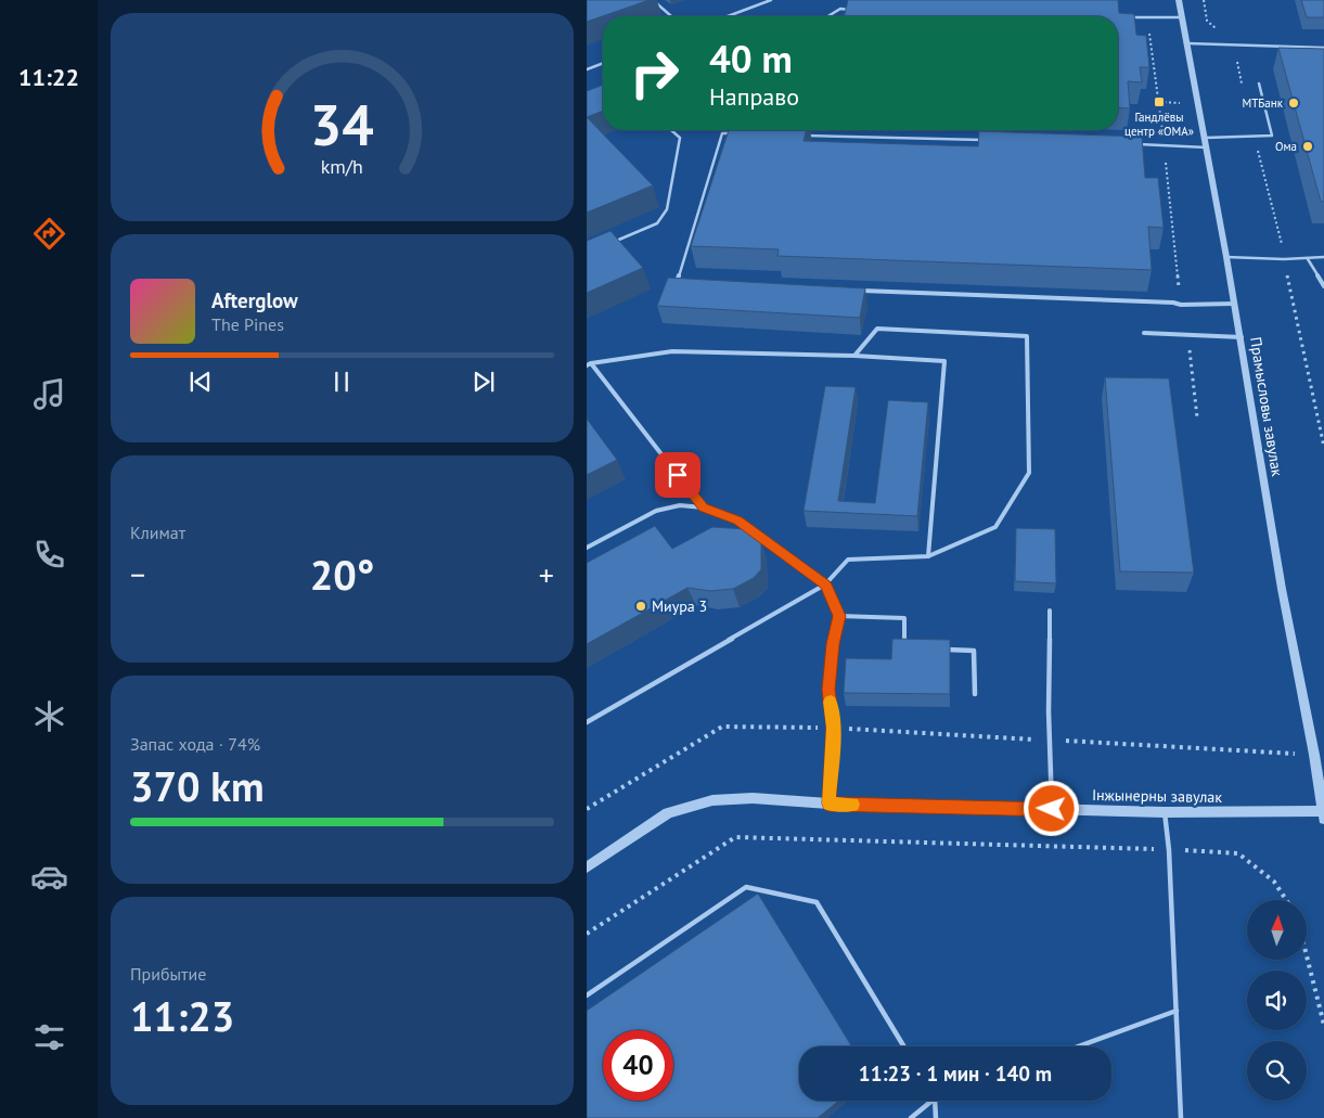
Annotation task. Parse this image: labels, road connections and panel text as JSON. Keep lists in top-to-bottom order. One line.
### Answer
{"streets":{"street":["Прамысловы завулак","Інжынерны завулак"]},"crossings":[["Прамысловы завулак","Інжынерны завулак"]],"places":{"transit":["Гандлёвы центр «ОМА»"],"other":["МТБанк","Ома","Миура 3"]},"north":"top","page":{"tabs":"11:22","turn":["40 m","Направо"],"song":["Afterglow","The Pines"],"tile":["Климат",["Запас хода · 74%","370 km"],["Прибытие","11:23"]],"heat":["−","20°","+"],"limit":"40","trip":"11:23 · 1 мин · 140 m","gauge":["34","km/h"]}}
